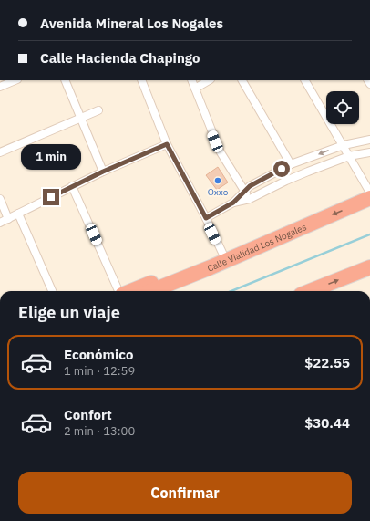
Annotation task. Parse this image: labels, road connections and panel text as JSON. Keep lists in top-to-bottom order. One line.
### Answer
{"streets":{"highway":["Calle Vialidad Los Nogales"]},"places":["Oxxo"],"page":{"banner":["Avenida Mineral Los Nogales","Calle Hacienda Chapingo"],"bubble":"1 min","heading":"Elige un viaje","list":[{"name":"Económico","note":"1 min · 12:59","value":"$22.55"},{"name":"Confort","note":"2 min · 13:00","value":"$30.44"}],"buttons":"Confirmar"}}
